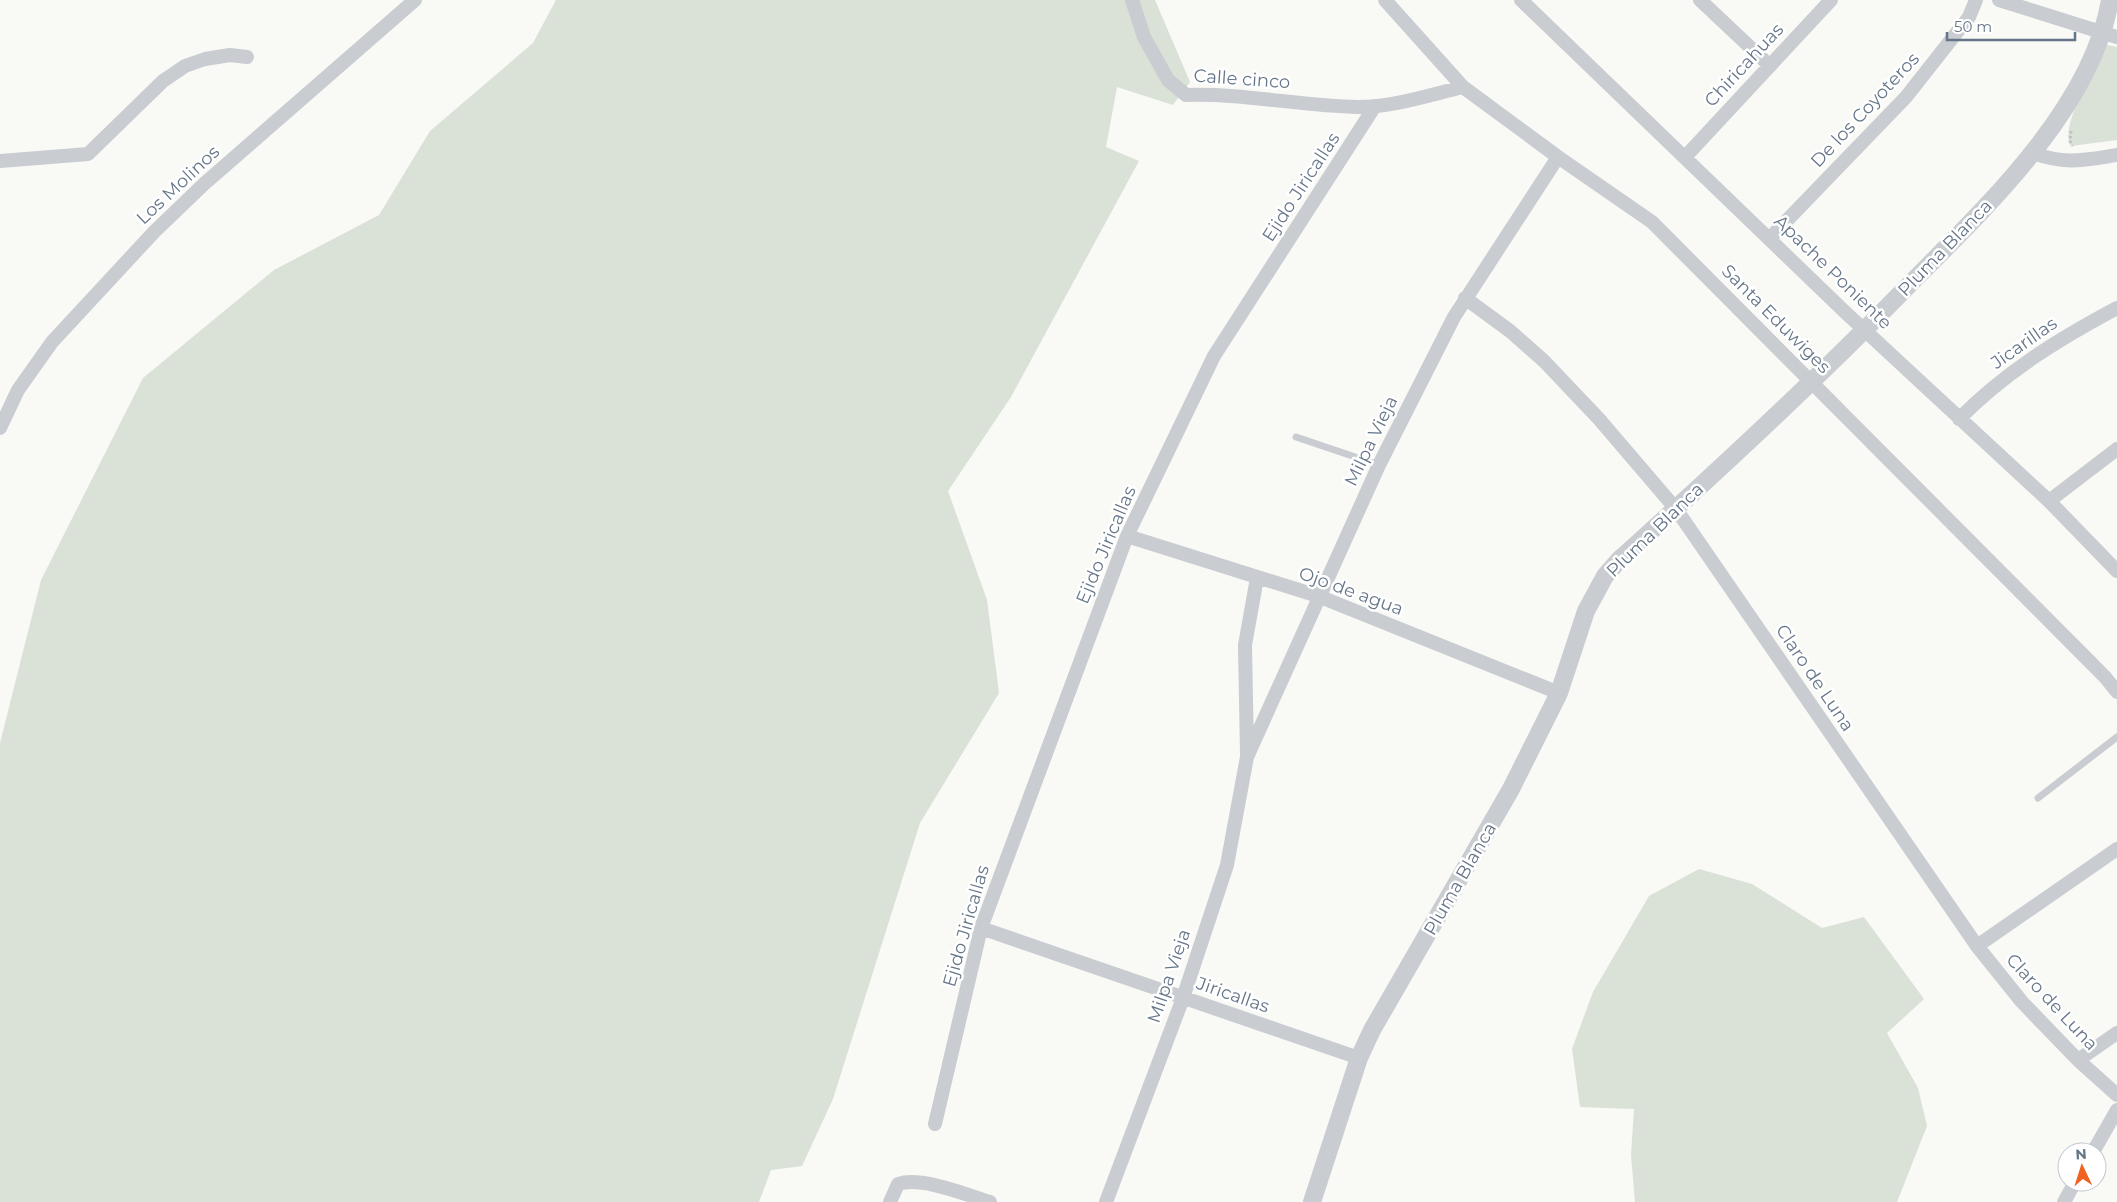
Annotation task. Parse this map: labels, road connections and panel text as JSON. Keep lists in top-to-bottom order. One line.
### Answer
{"streets":{"street":["Chiricahuas","Calle cinco","De los Coyoteros","Los Molinos","Ejido Jiricallas","Pluma Blanca","Apache Poniente","Santa Eduwiges","Jicarillas","Milpa Vieja","Ojo de agua","Claro de Luna","Jiricallas"]},"crossings":[["Chiricahuas","Apache Poniente"],["Calle cinco","Ejido Jiricallas"],["De los Coyoteros","Apache Poniente"],["Ejido Jiricallas","Ojo de agua"],["Ejido Jiricallas","Jiricallas"],["Pluma Blanca","Apache Poniente"],["Pluma Blanca","Santa Eduwiges"],["Pluma Blanca","Ojo de agua"],["Pluma Blanca","Claro de Luna"],["Pluma Blanca","Jiricallas"],["Apache Poniente","Jicarillas"],["Santa Eduwiges","Milpa Vieja"],["Milpa Vieja","Ojo de agua"],["Milpa Vieja","Claro de Luna"],["Milpa Vieja","Jiricallas"]],"scale_bar":"50 m","north":"top"}
